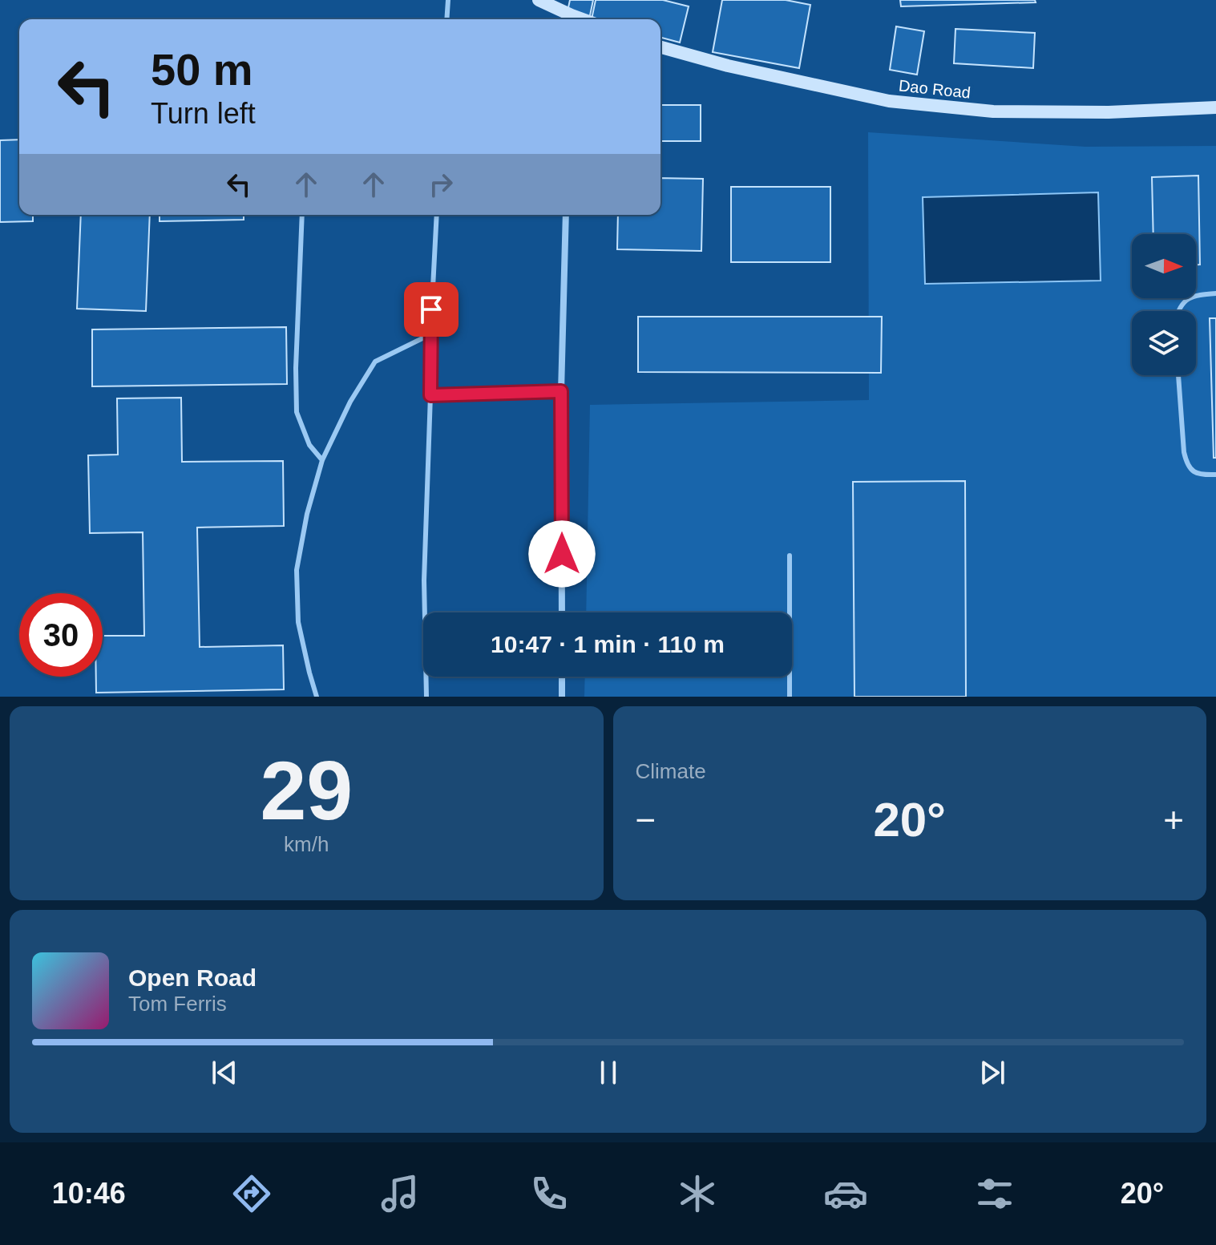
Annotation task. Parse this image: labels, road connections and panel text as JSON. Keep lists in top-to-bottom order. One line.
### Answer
{"streets":{"street":["Dao Road"]},"north":"right","page":{"turn":["50 m","Turn left"],"limit":"30","trip":"10:47 · 1 min · 110 m","tile":[["29","km/h"],"Climate"],"heat":["−","20°","+"],"song":["Open Road","Tom Ferris"],"tabs":["10:46","20°"]}}
